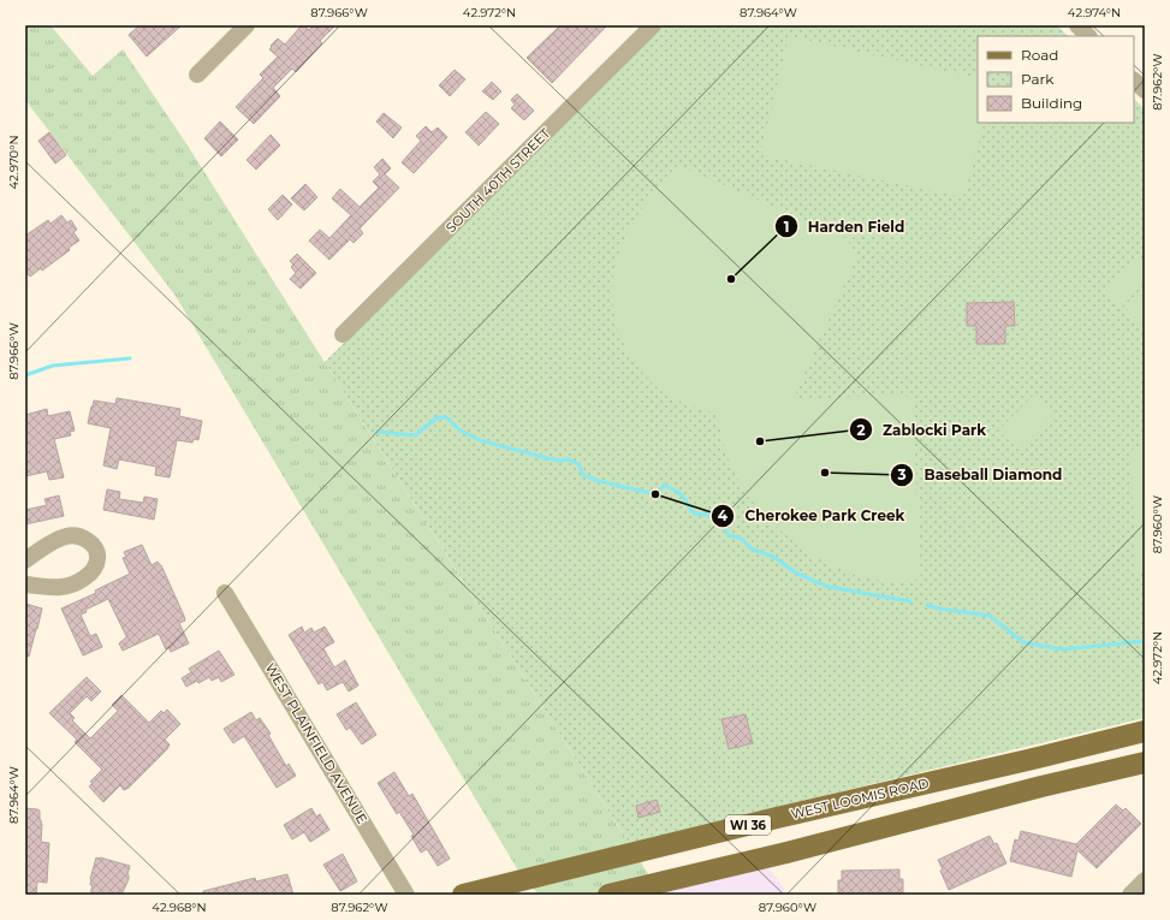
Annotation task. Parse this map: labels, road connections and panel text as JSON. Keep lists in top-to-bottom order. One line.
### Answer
{"streets":{"main road":["WEST LOOMIS ROAD","WI 36"],"street":["SOUTH 40TH STREET","WEST PLAINFIELD AVENUE"]},"places":["Harden Field","Zablocki Park","Baseball Diamond","Cherokee Park Creek"],"legend":["Road","Park","Building"],"coordinates":["87.966°W","42.972°N","87.964°W","42.974°N","87.962°W","42.970°N","87.960°W","42.968°N"]}
